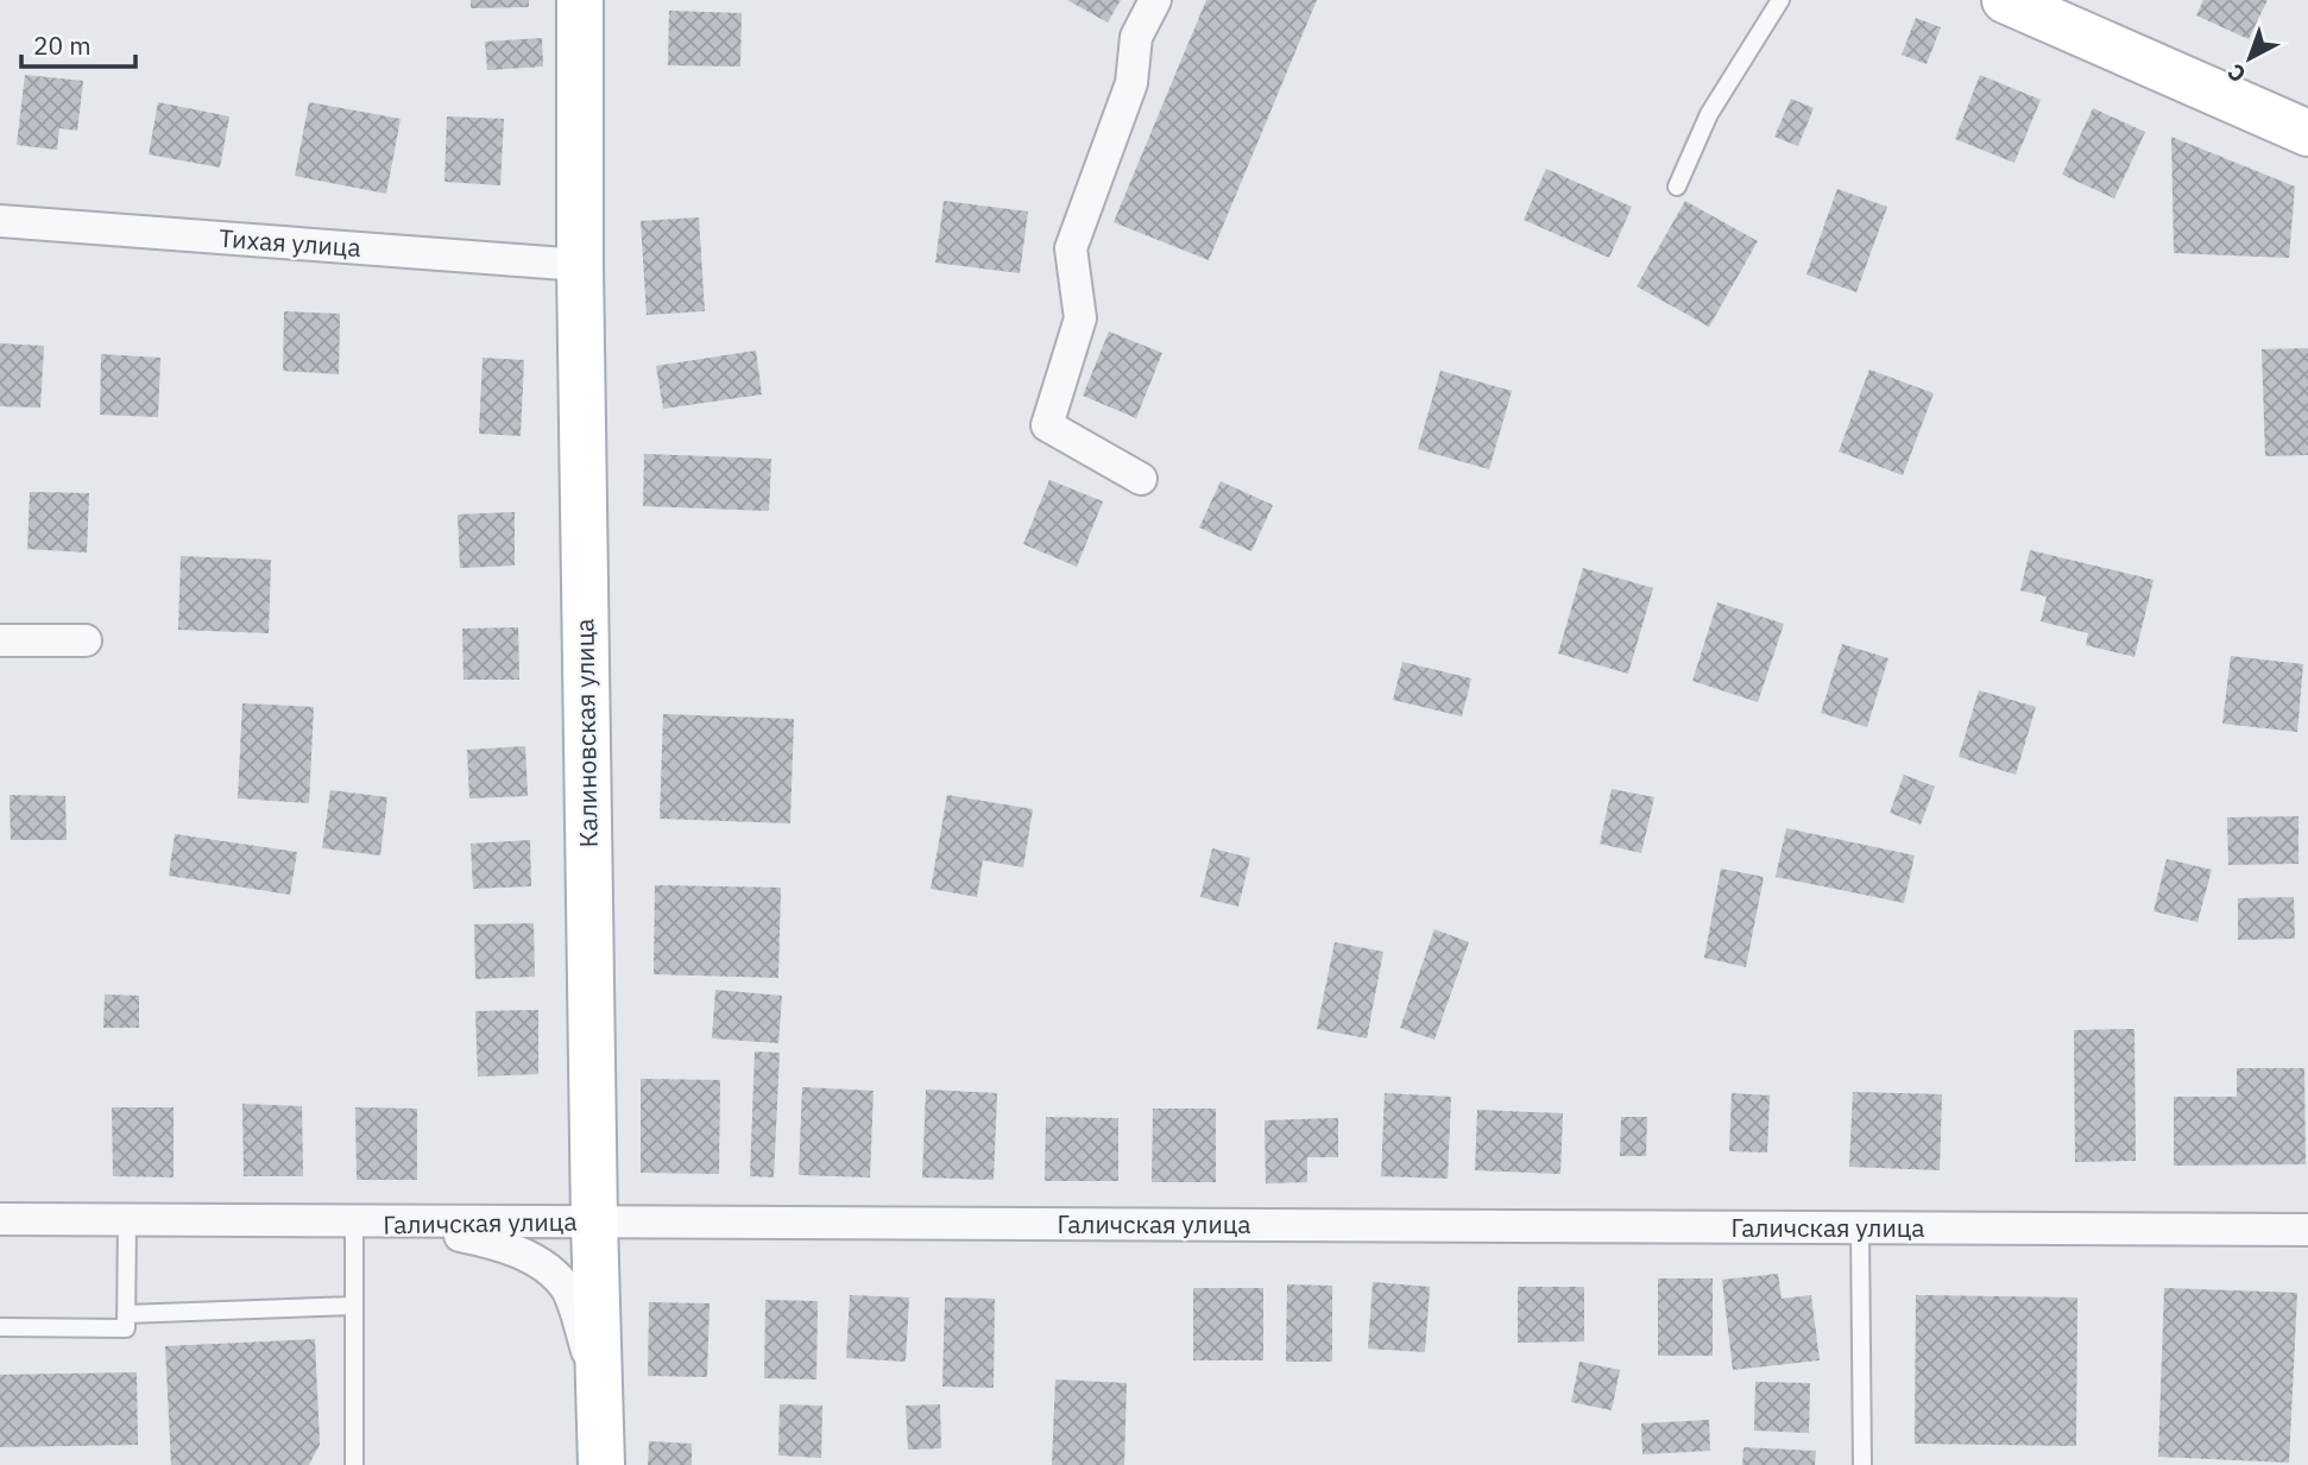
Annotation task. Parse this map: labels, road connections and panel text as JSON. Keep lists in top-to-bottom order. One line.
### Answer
{"streets":{"main road":["Калиновская улица"],"street":["Тихая улица","Галичская улица"]},"crossings":[["Тихая улица","Калиновская улица"],["Калиновская улица","Галичская улица"]],"scale_bar":"20 m","north":"bottom left"}
